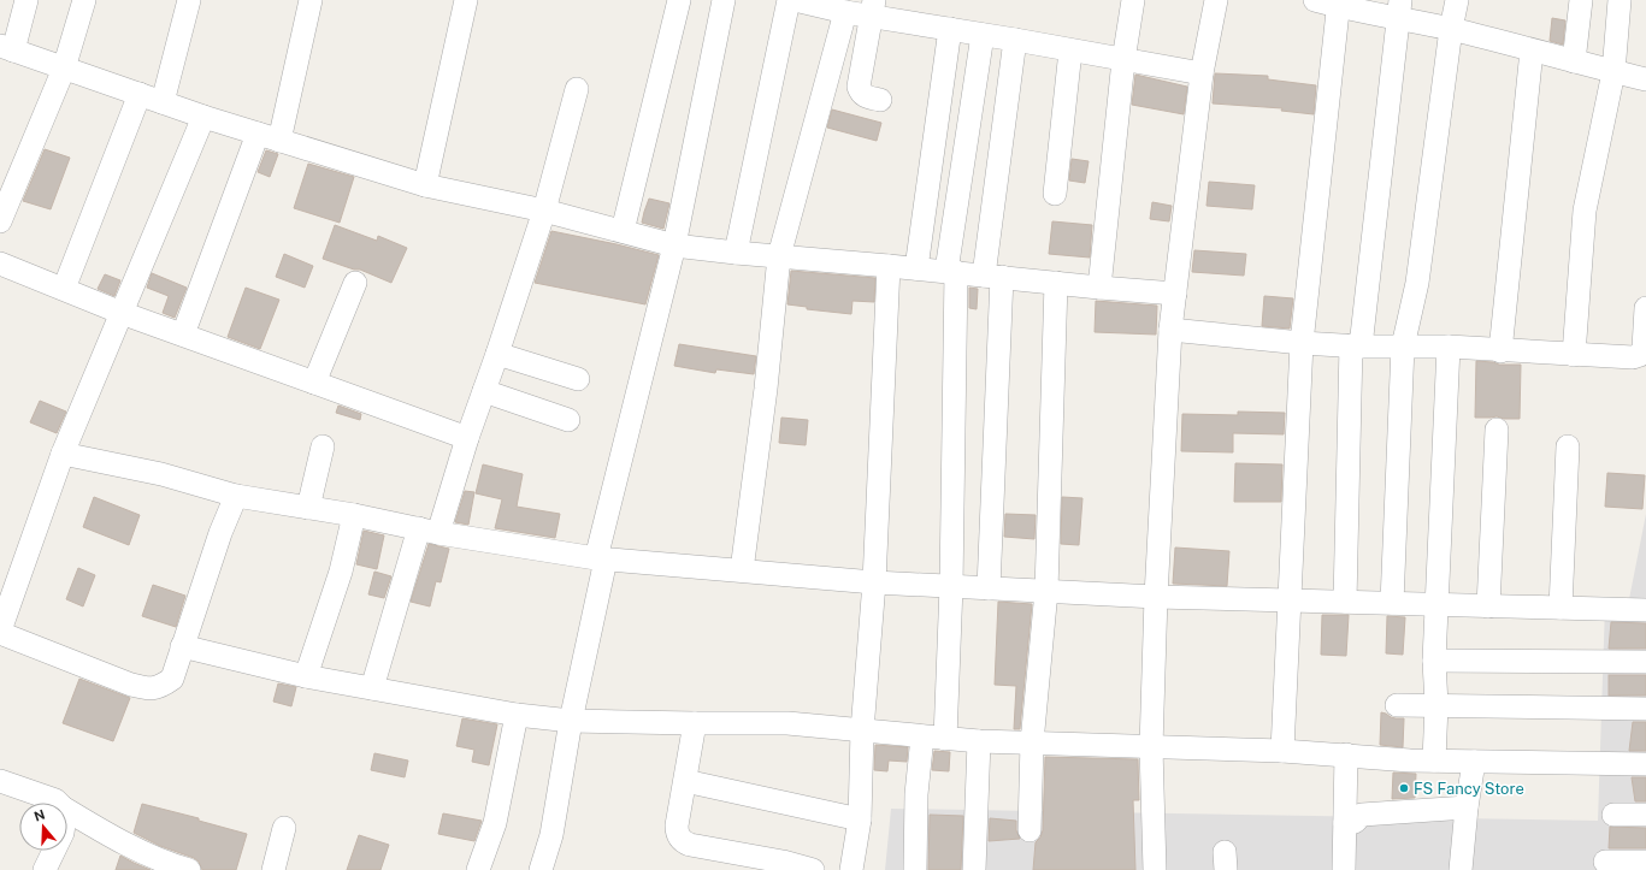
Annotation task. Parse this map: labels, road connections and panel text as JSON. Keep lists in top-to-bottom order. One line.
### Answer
{"places":["FS Fancy Store"],"north":"top"}
